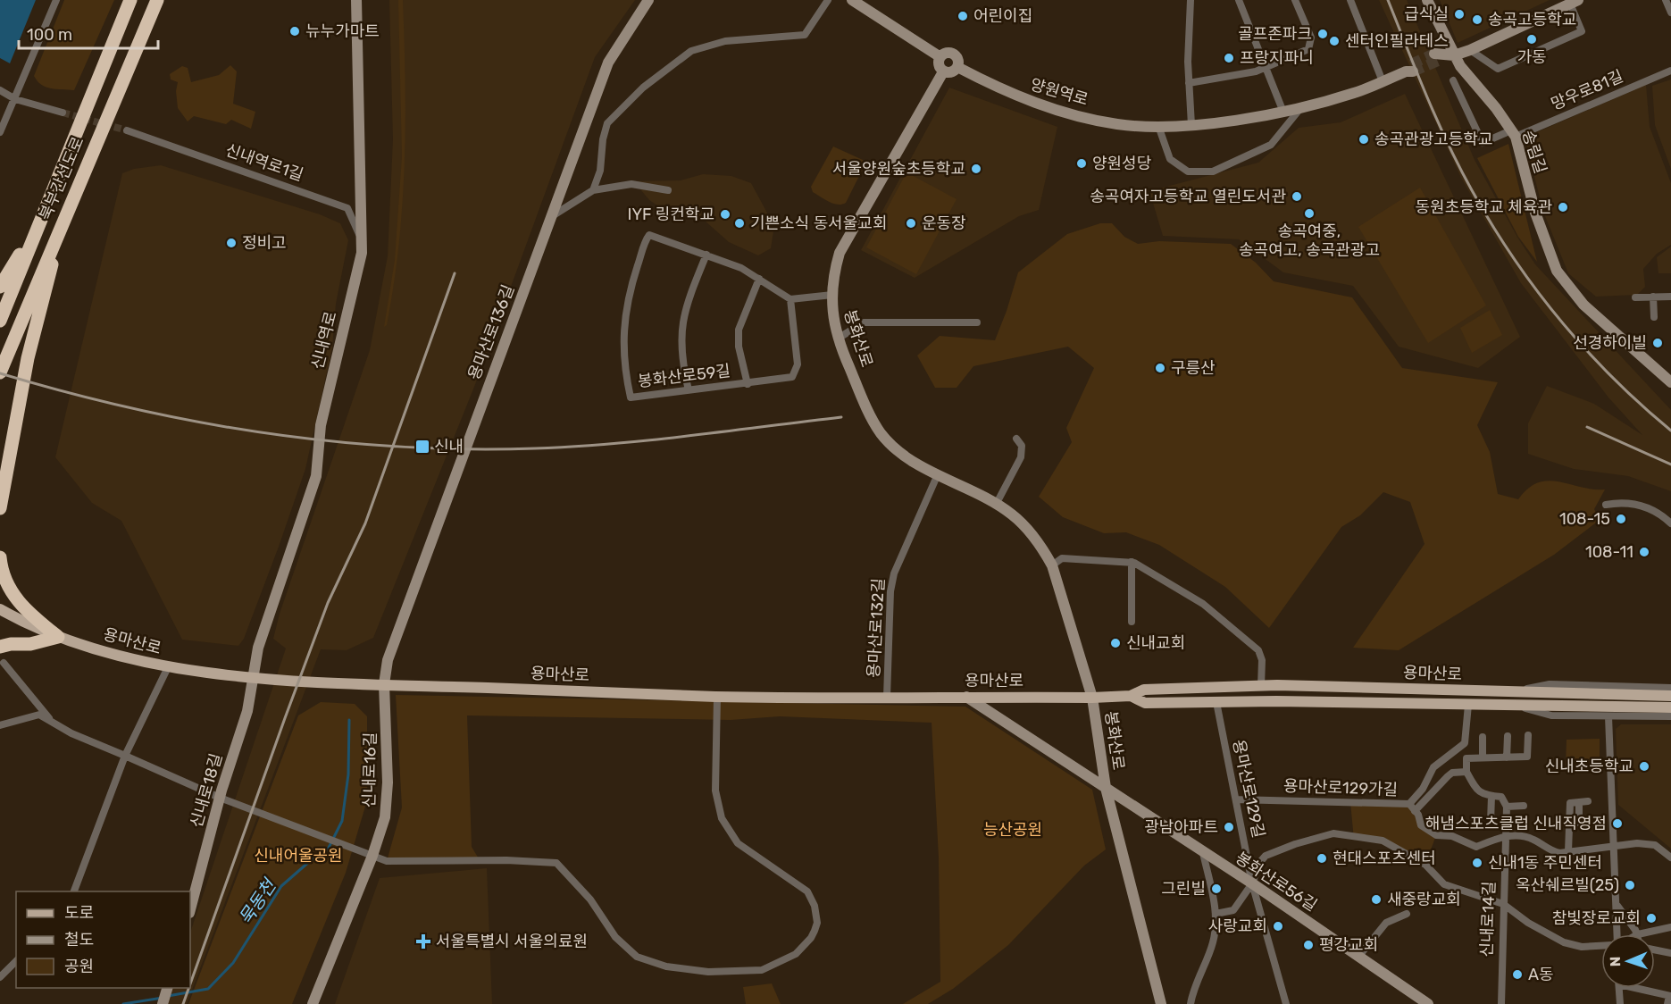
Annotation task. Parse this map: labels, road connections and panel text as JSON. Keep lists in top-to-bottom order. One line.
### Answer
{"streets":{"highway":["북부간선도로"],"main road":["용마산로"],"street":["망우로81길","양원역로","송림길","신내역로1길","용마산로136길","봉화산로","신내역로","봉화산로59길","용마산로132길","신내로16길","용마산로129가길","용마산로129길","신내로18길","봉화산로56길","신내로14길"]},"crossings":[["망우로81길","송림길"],["양원역로","봉화산로"],["신내역로1길","신내역로"],["용마산로136길","용마산로"],["용마산로136길","신내로16길"],["봉화산로","용마산로132길"],["봉화산로","용마산로"],["봉화산로","봉화산로56길"],["신내역로","용마산로"],["신내역로","신내로18길"],["용마산로132길","용마산로"],["용마산로","신내로16길"],["용마산로","용마산로129길"],["용마산로","신내로18길"],["용마산로","봉화산로56길"],["용마산로129가길","용마산로129길"],["용마산로129가길","신내로14길"],["용마산로129길","봉화산로56길"]],"water":["묵동천"],"parks":["능산공원","신내어울공원"],"places":{"other":["급식실","어린이집","송곡고등학교","뉴누가마트","골프존파크","가동","센터인필라테스","프랑지파니","송곡관광고등학교","양원성당","서울양원숲초등학교","송곡여자고등학교 열린도서관","동원초등학교 체육관","송곡여중, 송곡여고, 송곡관광고","IYF 링컨학교","기쁜소식 동서울교회","운동장","정비고","선경하이빌","구릉산","108-15","108-11","신내교회","신내초등학교","해냄스포츠클럽 신내직영점","광남아파트","현대스포츠센터","신내1동 주민센터","옥산쉐르빌(25)","그린빌","새중랑교회","참빛장로교회","사랑교회","평강교회","A동"],"transit":["신내"],"health":["서울특별시 서울의료원"]},"legend":["도로","철도","공원"],"scale_bar":"100 m","north":"left"}
